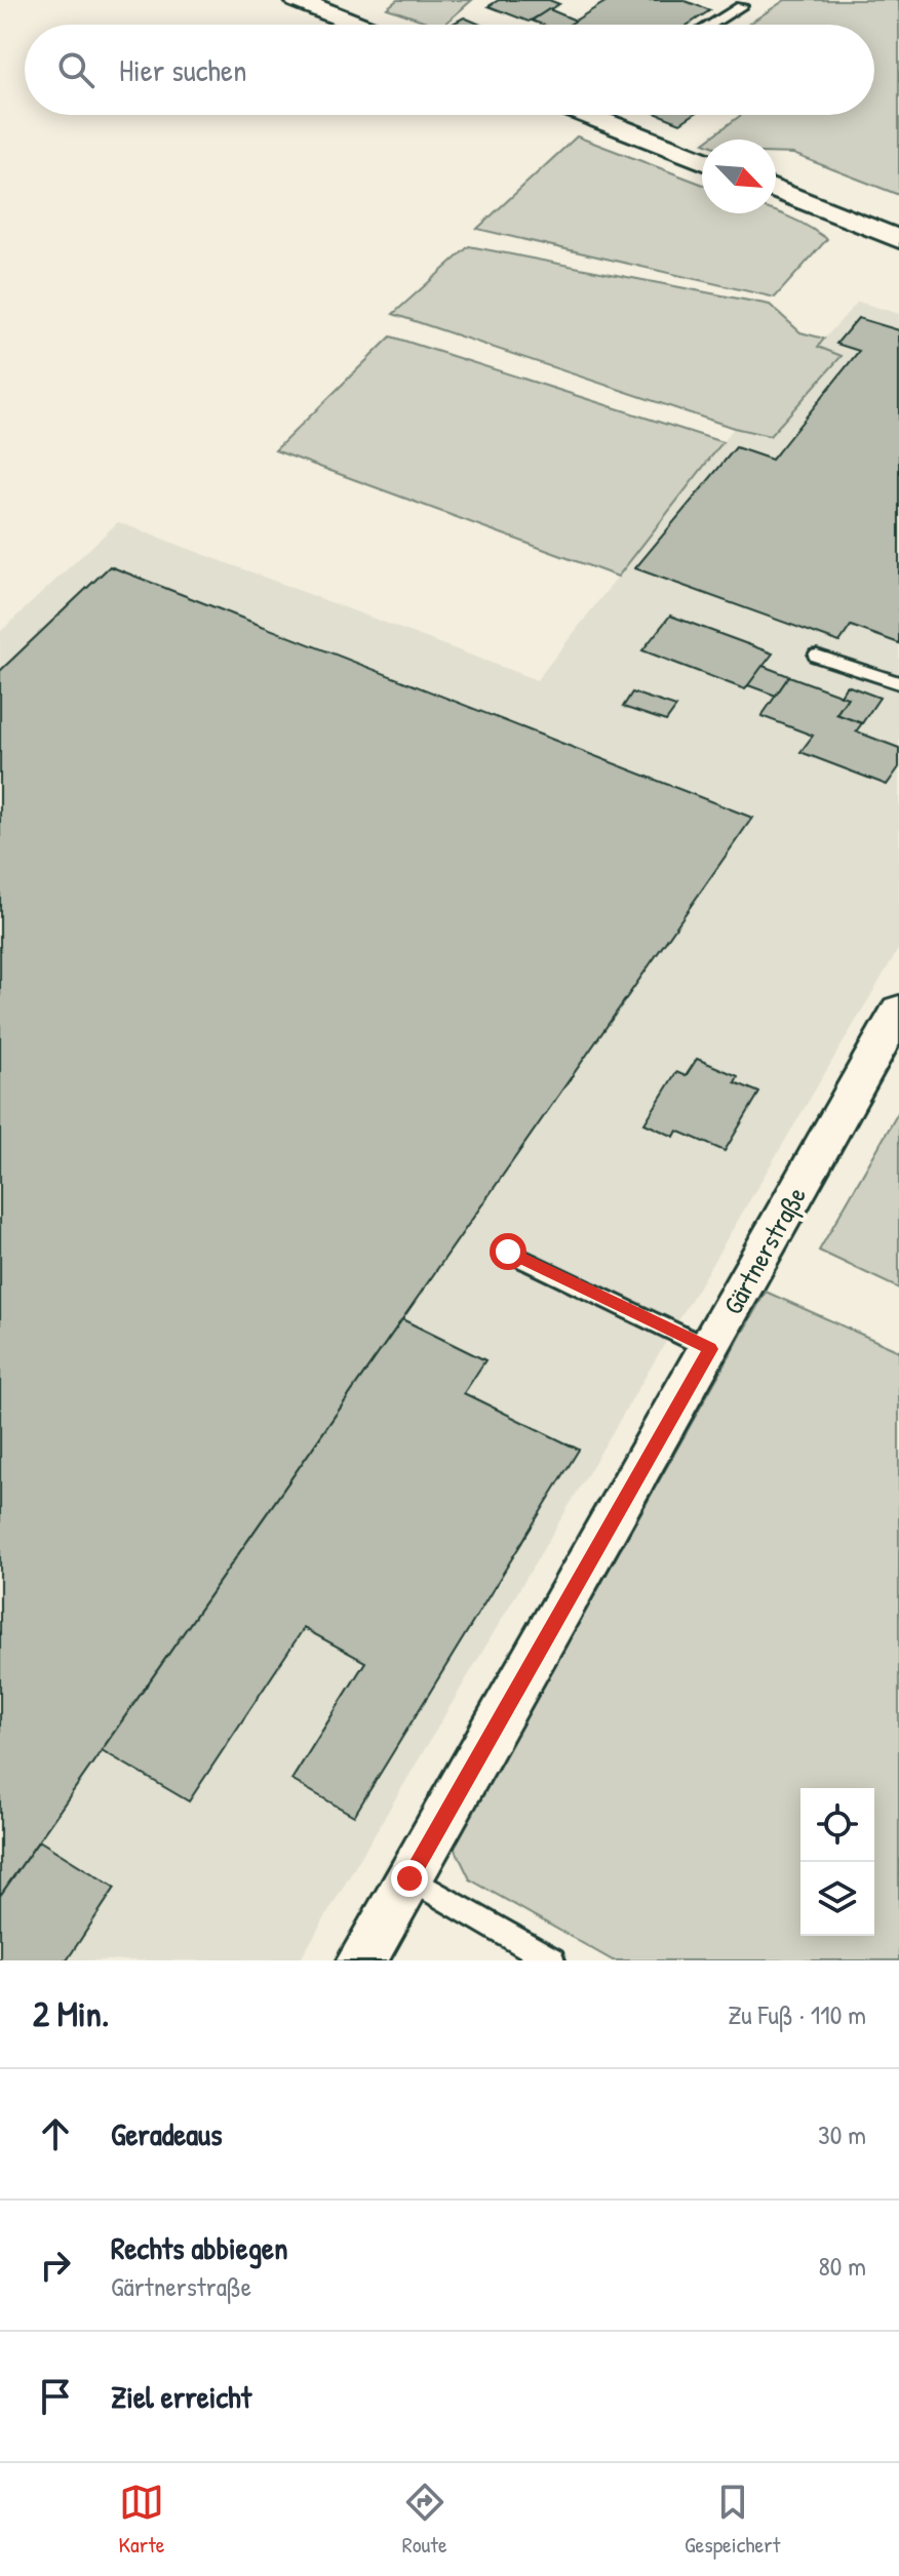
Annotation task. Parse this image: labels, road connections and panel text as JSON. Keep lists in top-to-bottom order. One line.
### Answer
{"streets":{"street":["Gärtnerstraße"]},"north":"bottom right","page":{"search":"Hier suchen","heading":["2 Min.","Zu Fuß · 110 m"],"list":[["Geradeaus","30 m"],["Rechts abbiegen","Gärtnerstraße","80 m"],"Ziel erreicht"],"nav":["Karte","Route","Gespeichert"]}}
